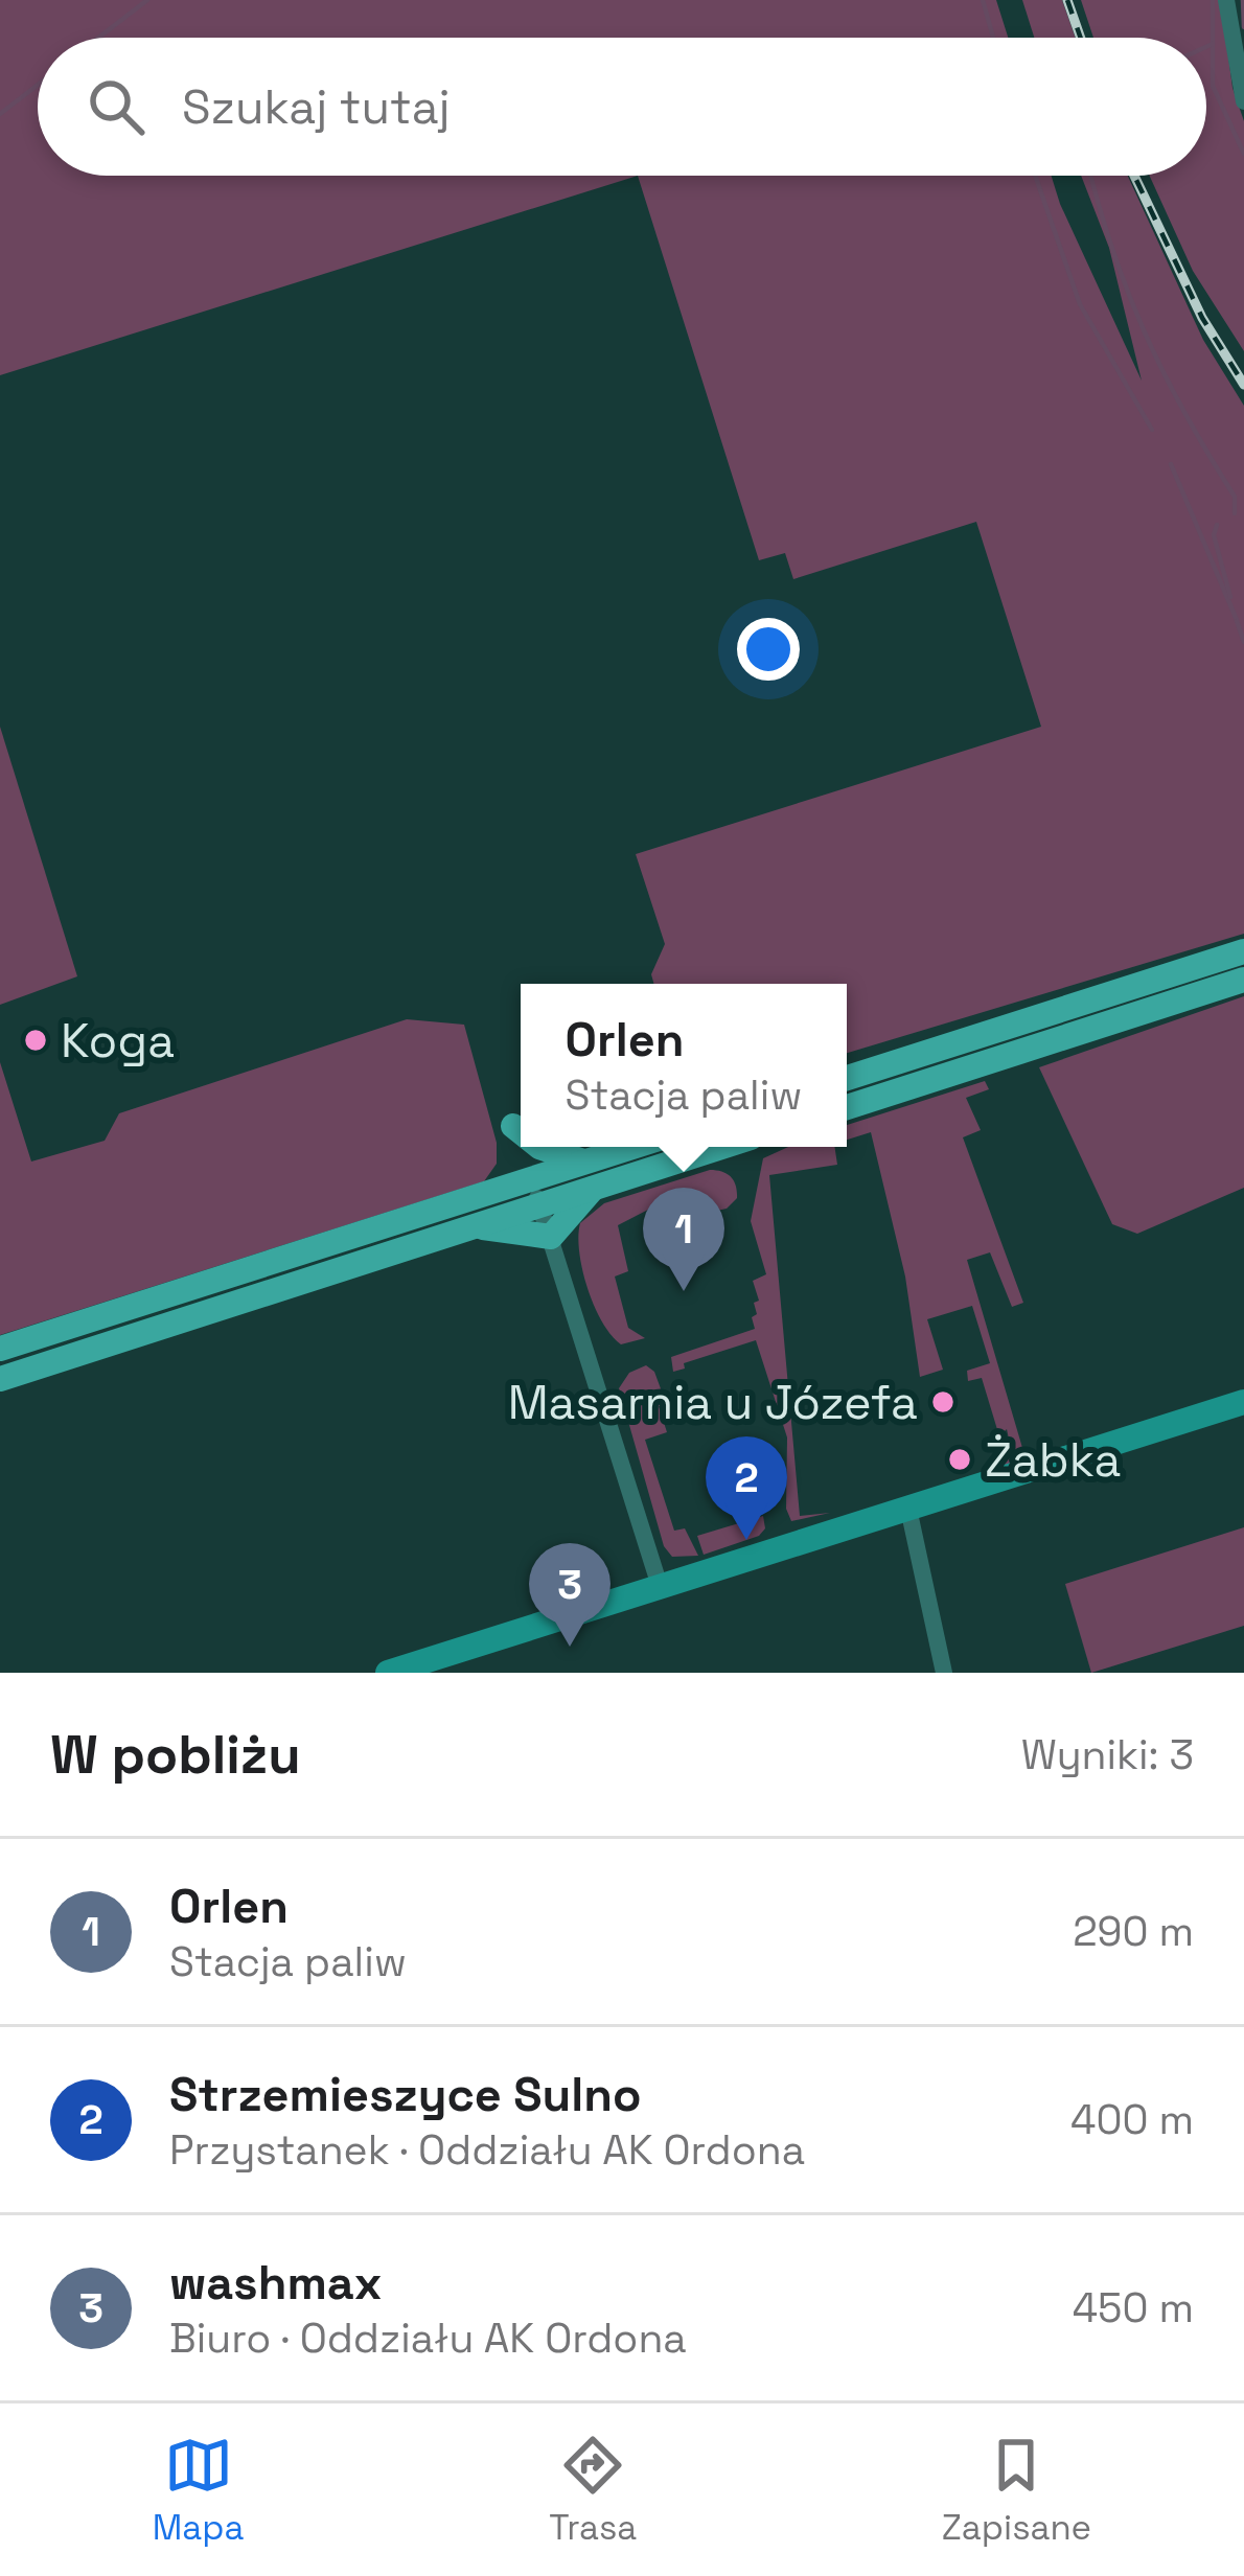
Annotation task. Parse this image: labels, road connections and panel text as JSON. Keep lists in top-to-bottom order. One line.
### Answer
{"places":["Koga","Masarnia u Józefa","Żabka"],"page":{"search":"Szukaj tutaj","popup":["Orlen","Stacja paliw"],"pins":["1","2","3"],"heading":["W pobliżu","Wyniki: 3"],"list":[{"mark":"1","name":"Orlen","note":"Stacja paliw","value":"290 m"},{"mark":"2","name":"Strzemieszyce Sulno","note":"Przystanek · Oddziału AK Ordona","value":"400 m"},{"mark":"3","name":"washmax","note":"Biuro · Oddziału AK Ordona","value":"450 m"}],"nav":["Mapa","Trasa","Zapisane"]}}
